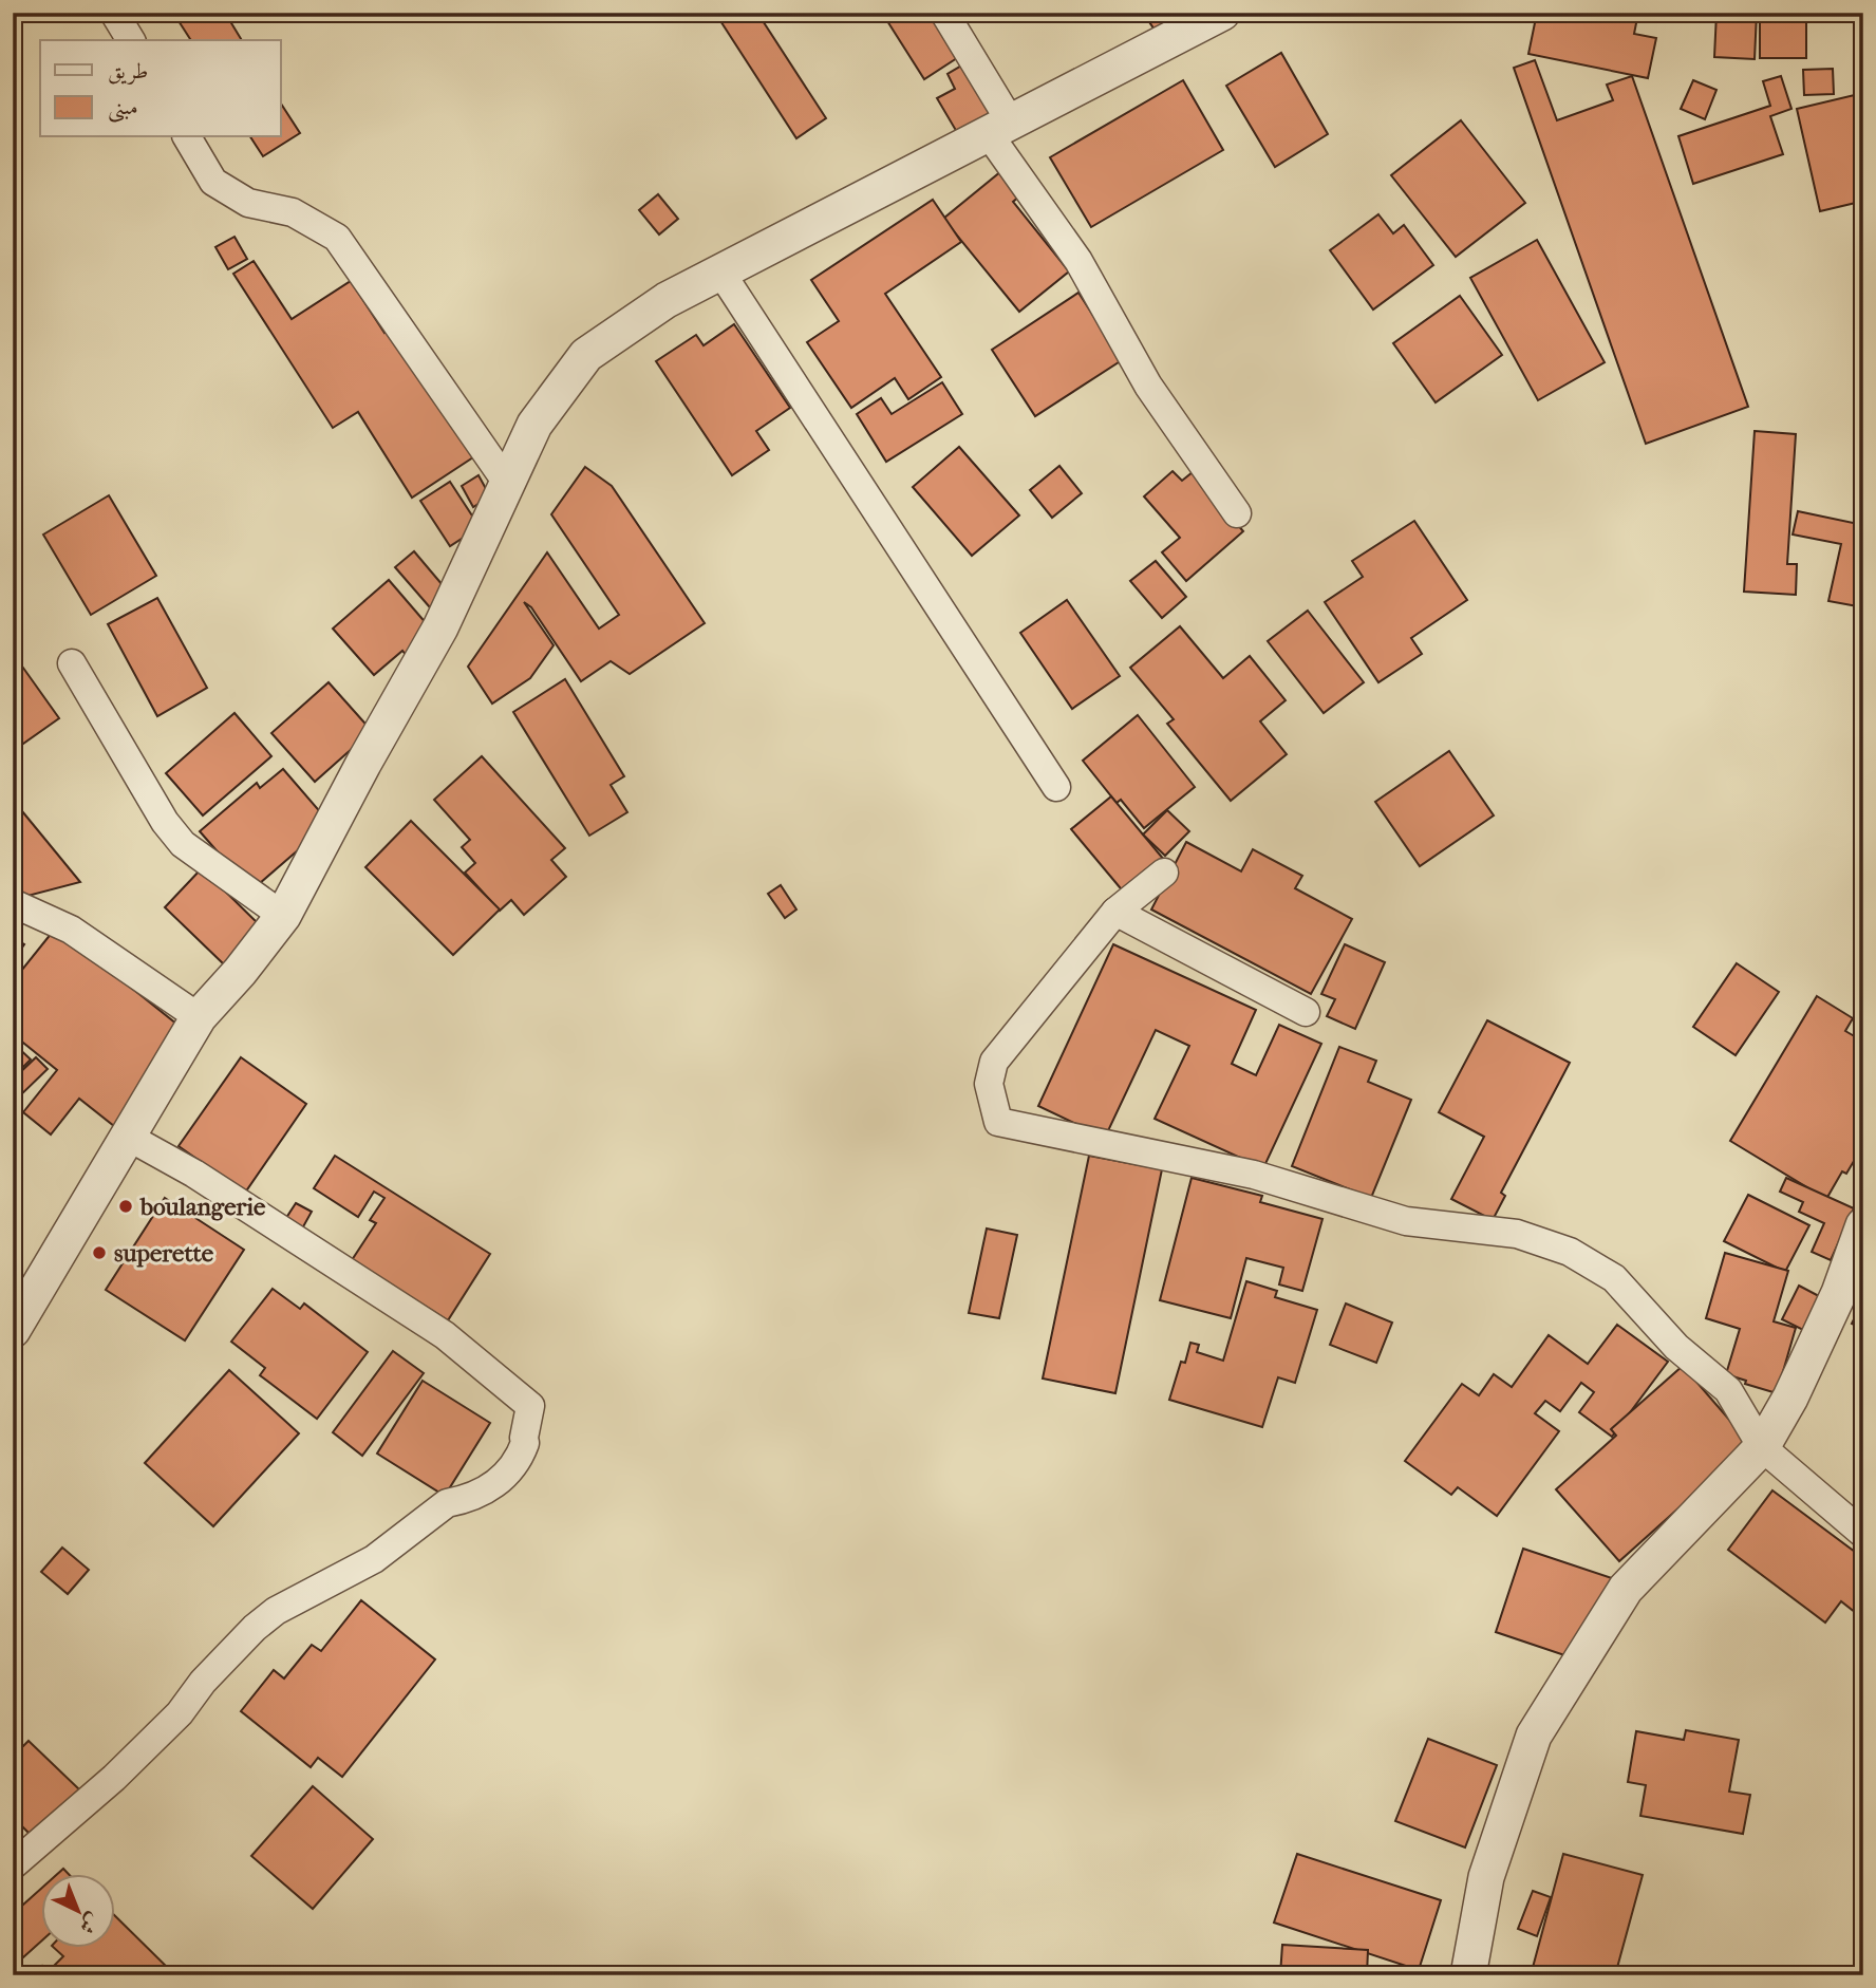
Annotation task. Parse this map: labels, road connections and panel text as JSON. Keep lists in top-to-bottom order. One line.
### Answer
{"places":["boulangerie","superette"],"legend":["طريق","مبنى"],"north":"bottom right"}
